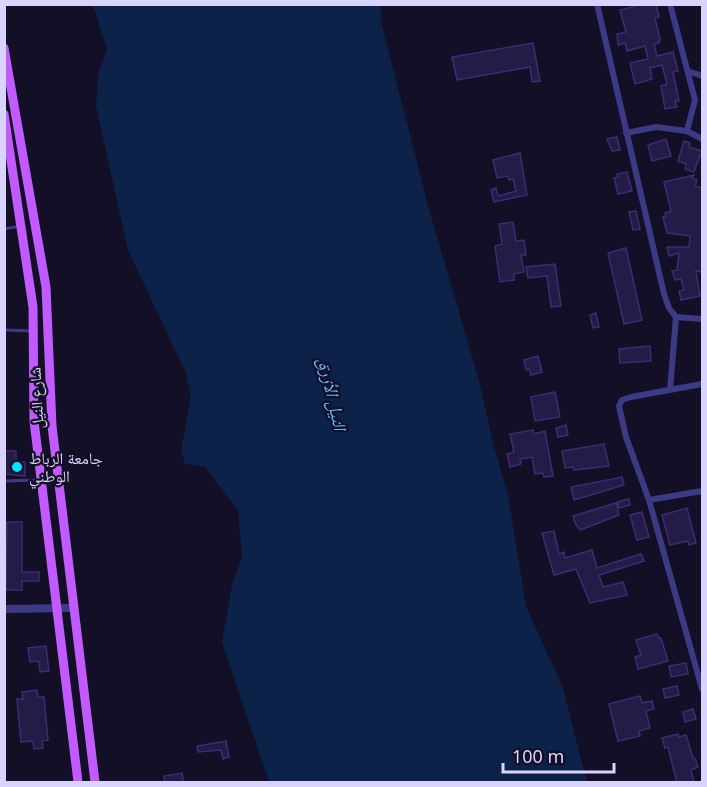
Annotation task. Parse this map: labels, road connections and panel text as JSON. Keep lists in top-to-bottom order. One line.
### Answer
{"streets":{"main road":["شارع النيل"]},"water":["النيل الأزرق"],"places":["جامعة الرباط الوطني"],"scale_bar":"100 m"}
